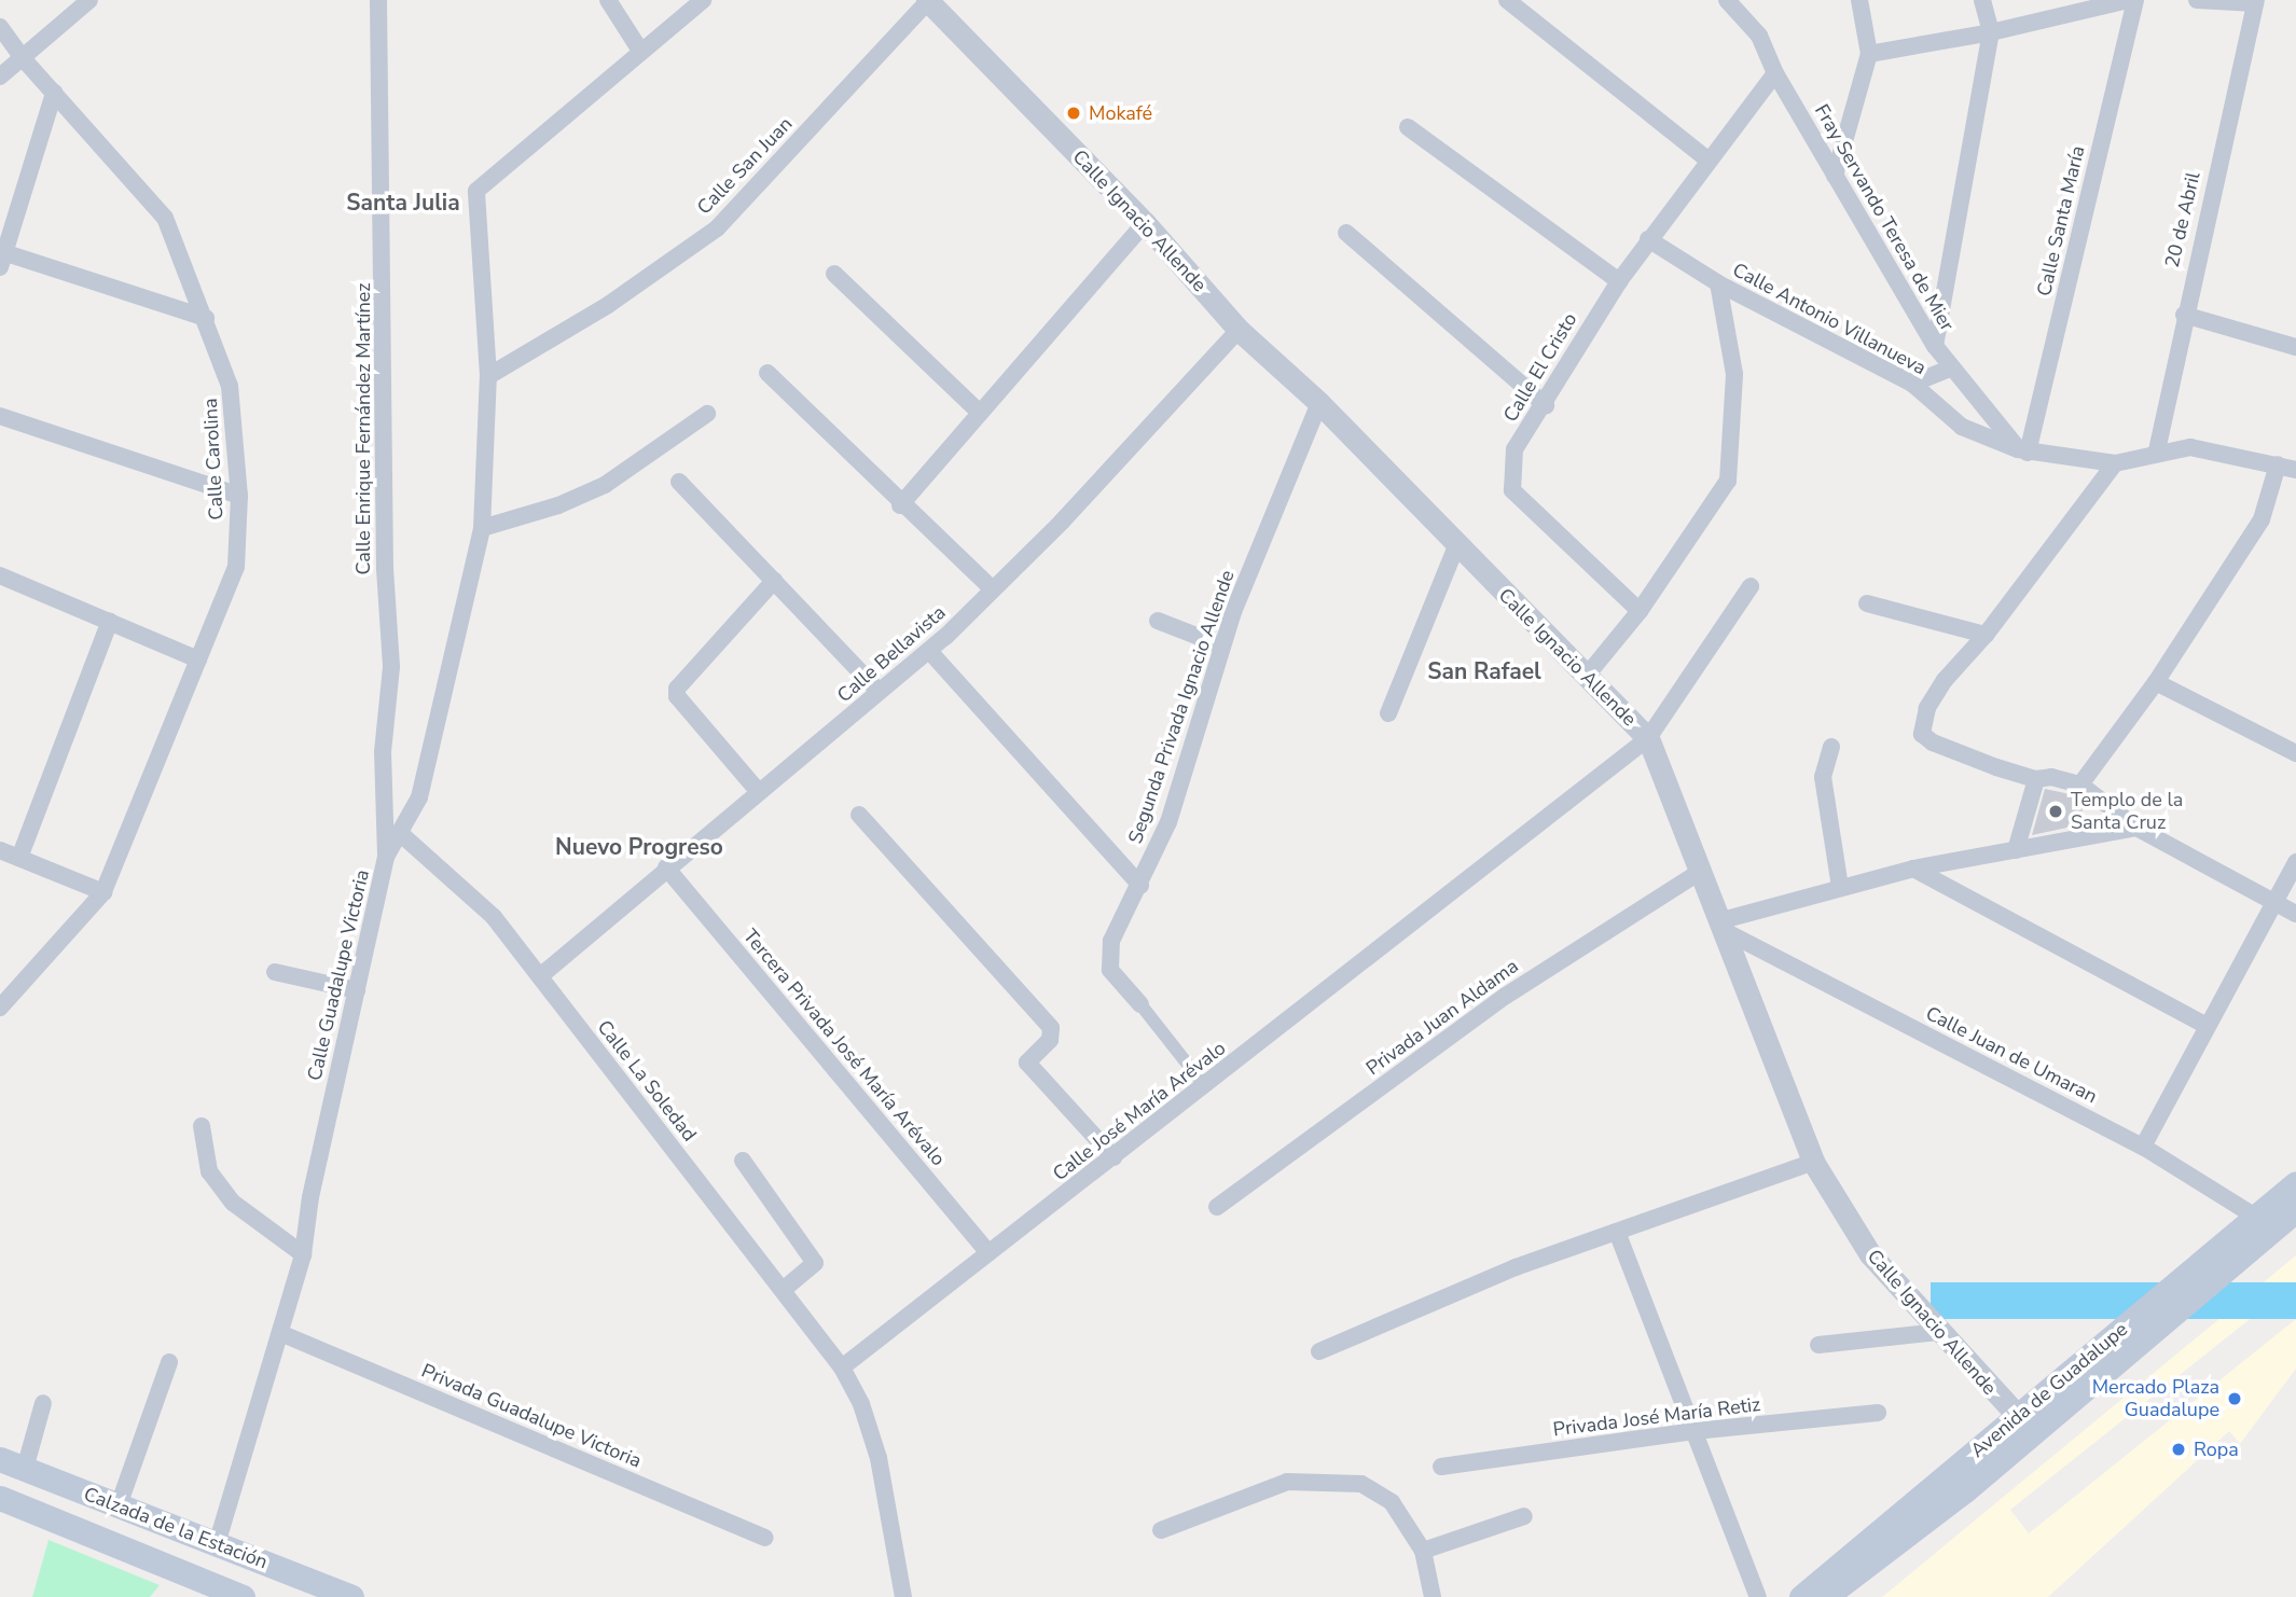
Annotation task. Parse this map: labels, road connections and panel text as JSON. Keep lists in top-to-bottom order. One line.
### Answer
{"streets":{"main road":["Avenida de Guadalupe","Calzada de la Estación"],"street":["Calle San Juan","Fray Servando Teresa de Mier","20 de Abril","Calle Ignacio Allende","Calle Santa María","Calle Antonio Villanueva","Calle El Cristo","Calle Enrique Fernández Martínez","Calle Carolina","Calle Bellavista","Segunda Privada Ignacio Allende","Calle Guadalupe Victoria","Privada Juan Aldama","Tercera Privada José María Arévalo","Calle Juan de Umaran","Calle La Soledad","Calle José María Arévalo","Privada Guadalupe Victoria","Privada José María Retiz"]},"crossings":[["Calle San Juan","Calle Ignacio Allende"],["Calle San Juan","Calle Guadalupe Victoria"],["Fray Servando Teresa de Mier","Calle Santa María"],["Fray Servando Teresa de Mier","Calle Antonio Villanueva"],["Fray Servando Teresa de Mier","Calle El Cristo"],["20 de Abril","Calle Antonio Villanueva"],["Calle Ignacio Allende","Calle Bellavista"],["Calle Ignacio Allende","Segunda Privada Ignacio Allende"],["Calle Ignacio Allende","Privada Juan Aldama"],["Calle Ignacio Allende","Calle Juan de Umaran"],["Calle Ignacio Allende","Calle José María Arévalo"],["Calle Ignacio Allende","Avenida de Guadalupe"],["Calle Santa María","Calle Antonio Villanueva"],["Calle Antonio Villanueva","Calle El Cristo"],["Calle Enrique Fernández Martínez","Calle Guadalupe Victoria"],["Calle Bellavista","Tercera Privada José María Arévalo"],["Calle Bellavista","Calle La Soledad"],["Segunda Privada Ignacio Allende","Calle José María Arévalo"],["Calle Guadalupe Victoria","Calle La Soledad"],["Calle Guadalupe Victoria","Privada Guadalupe Victoria"],["Calle Guadalupe Victoria","Calzada de la Estación"],["Tercera Privada José María Arévalo","Calle José María Arévalo"],["Calle Juan de Umaran","Avenida de Guadalupe"],["Calle La Soledad","Calle José María Arévalo"]],"districts":["Santa Julia","San Rafael","Nuevo Progreso"],"places":["Mokafé","Templo de la Santa Cruz","Mercado Plaza Guadalupe","Ropa"]}
